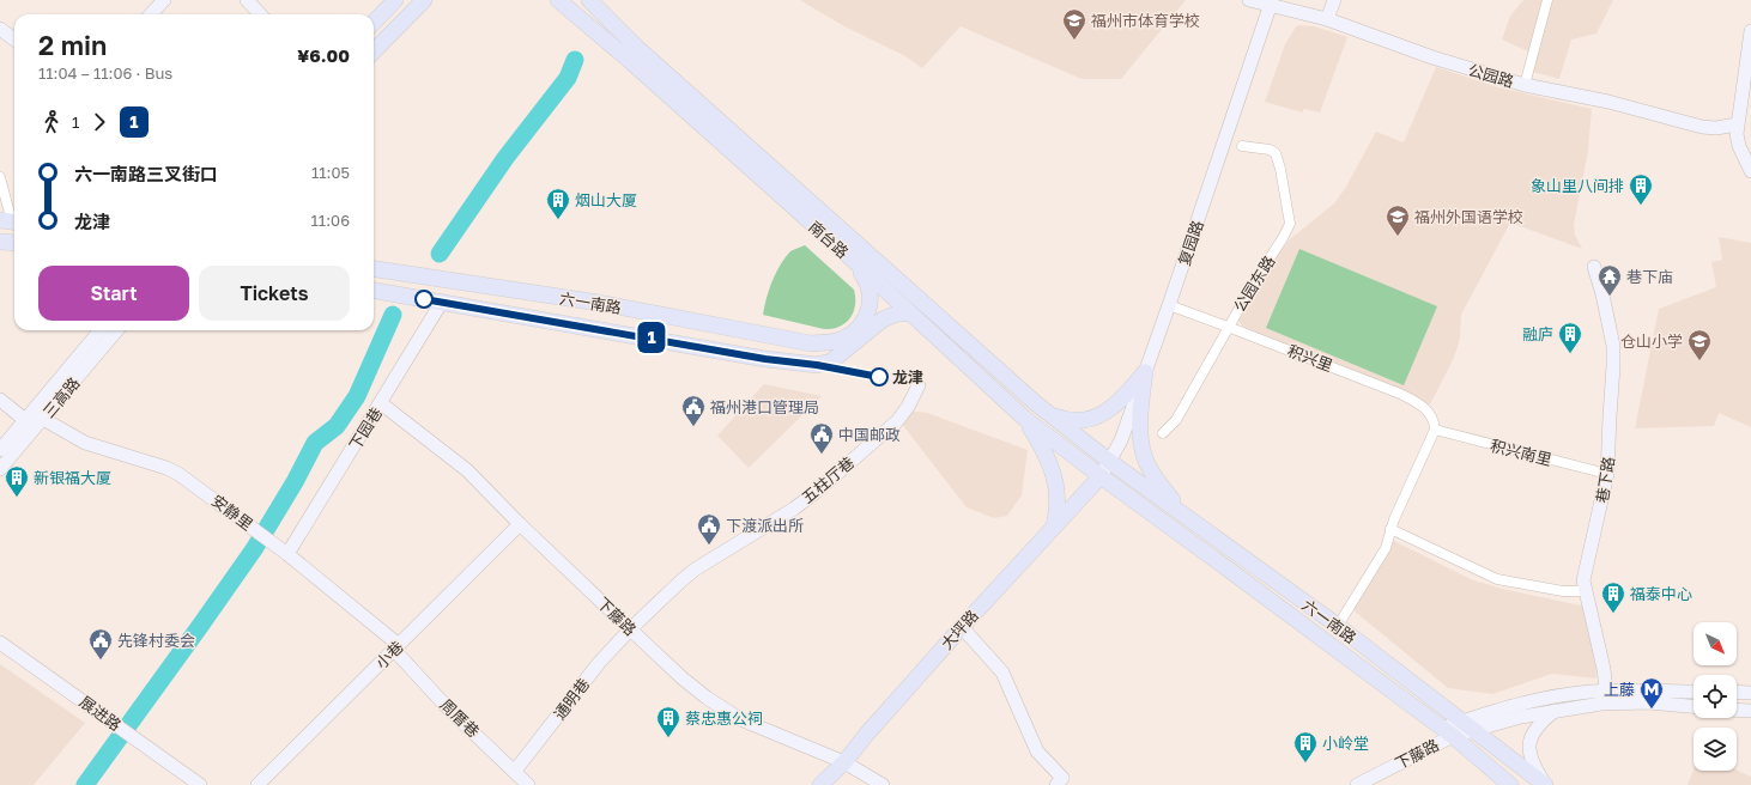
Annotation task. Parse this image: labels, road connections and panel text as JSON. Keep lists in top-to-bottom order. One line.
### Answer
{"streets":{"main road":["南台路","六一南路","大坪路"],"street":["公园路","复园路","公园东路","积兴里","三高路","下园巷","积兴南里","五柱厅巷","巷下路","安静里","下藤路","小巷","通明巷","展进路","周厝巷"]},"crossings":[["公园路","复园路"],["南台路","复园路"],["南台路","六一南路"],["南台路","大坪路"],["复园路","六一南路"],["复园路","积兴里"],["复园路","大坪路"],["公园东路","积兴里"],["六一南路","下园巷"],["六一南路","下藤路"],["六一南路","大坪路"],["积兴里","积兴南里"],["三高路","安静里"],["下园巷","安静里"],["下园巷","下藤路"],["积兴南里","巷下路"],["五柱厅巷","下藤路"],["五柱厅巷","通明巷"],["安静里","小巷"],["安静里","周厝巷"],["下藤路","大坪路"],["下藤路","小巷"],["下藤路","通明巷"],["小巷","周厝巷"],["通明巷","周厝巷"]],"places":{"school or university":["福州市体育学校","福州外国语学校","仓山小学"],"building":["象山里八间排","烟山大厦","融庐","新银福大厦","福泰中心","蔡忠惠公祠","小岭堂"],"temple":["巷下庙"],"other":["龙津"],"public building":["福州港口管理局","中国邮政","下渡派出所","先锋村委会"],"metro station":["上藤"]},"lines":["bus line 1"],"north":"bottom right","page":{"on_map":"1","heading":["2 min","11:04 – 11:06 · Bus","¥6.00"],"legs":["1","1"],"list":[{"name":"六一南路三叉街口","value":"11:05"},{"name":"龙津","value":"11:06"}],"buttons":["Start","Tickets"]}}
